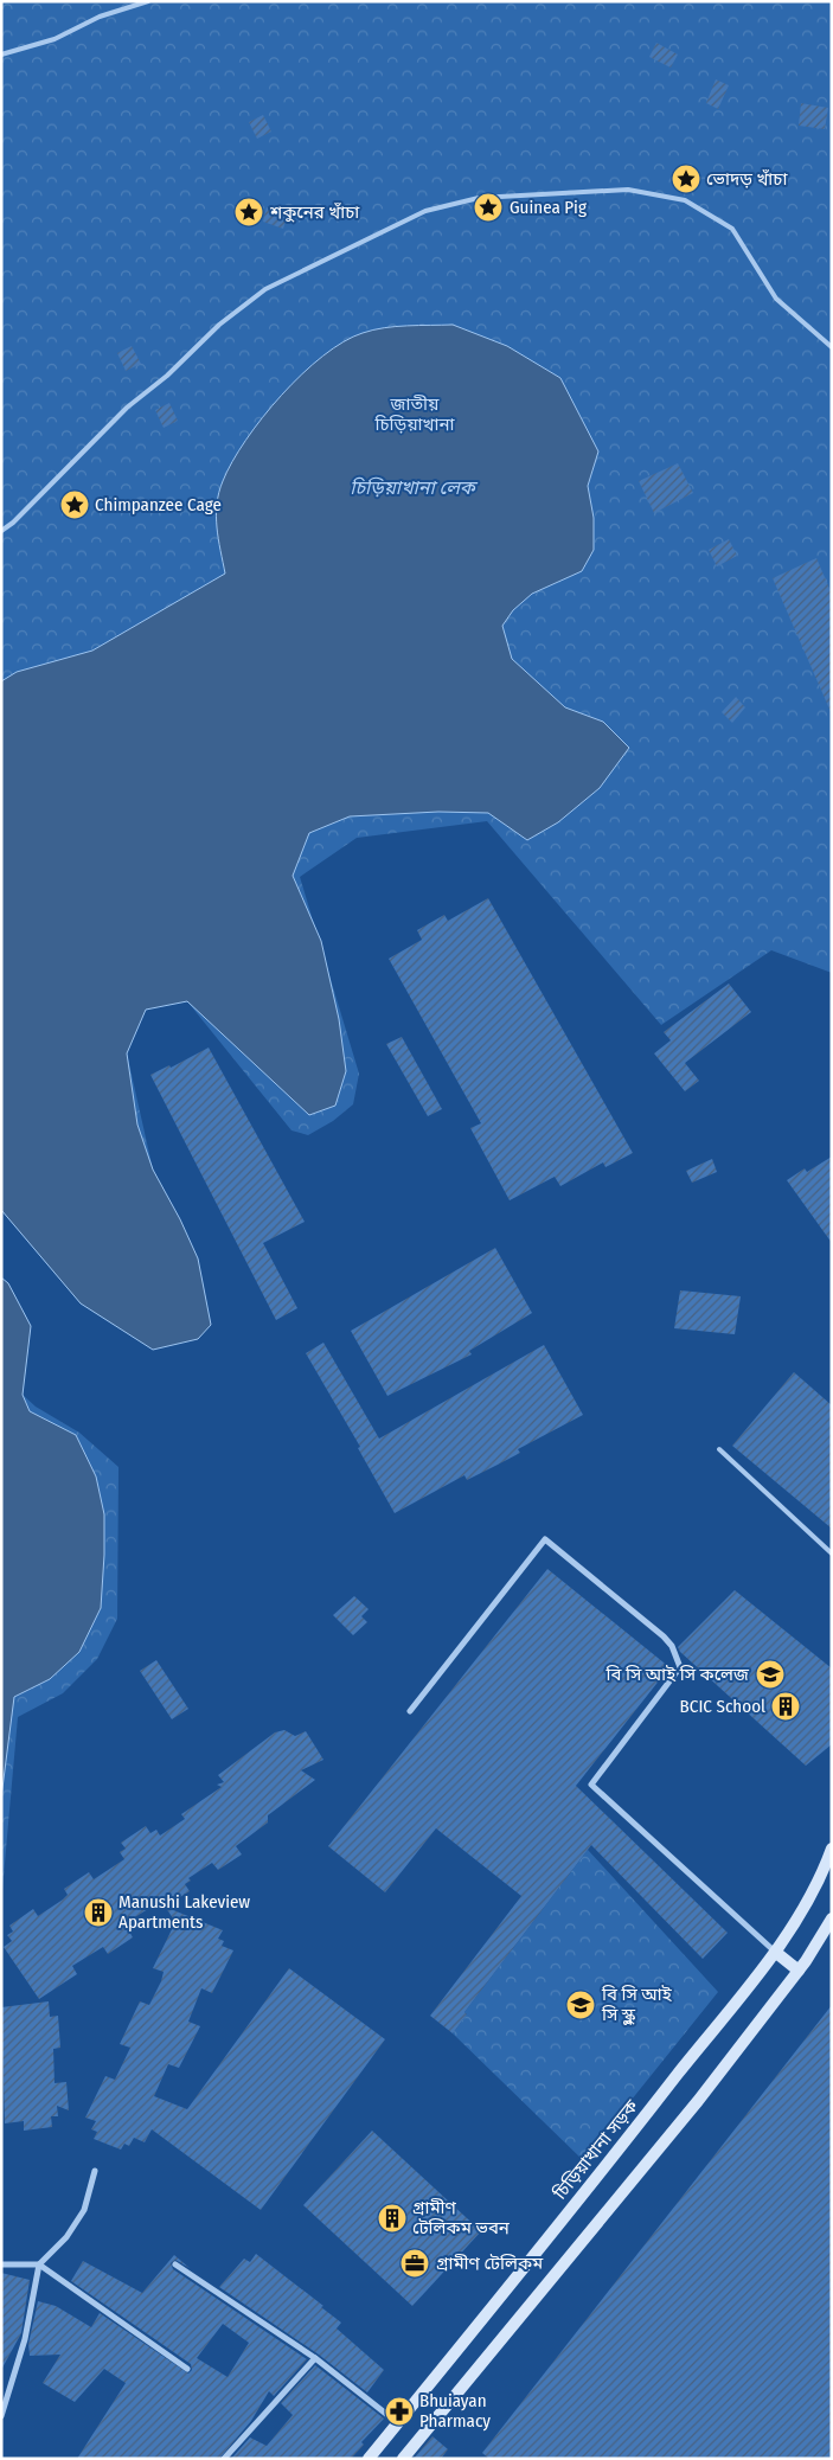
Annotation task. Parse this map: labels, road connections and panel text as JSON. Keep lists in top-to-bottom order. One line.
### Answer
{"streets":{"main road":["চিড়িয়াখানা সড়ক"]},"water":["চিড়িয়াখানা লেক"],"parks":["জাতীয় চিড়িয়াখানা"],"places":{"place":["ভোদড় খাঁচা","Guinea Pig","শকুনের খাঁচা","Chimpanzee Cage"],"school or university":["বি সি আই সি কলেজ","বি সি আই সি স্কুল"],"building":["BCIC School","Manushi Lakeview Apartments","গ্রামীণ টেলিকম ভবন"],"office":["গ্রামীণ টেলিকম"],"pharmacy":["Bhuiayan Pharmacy"]}}
